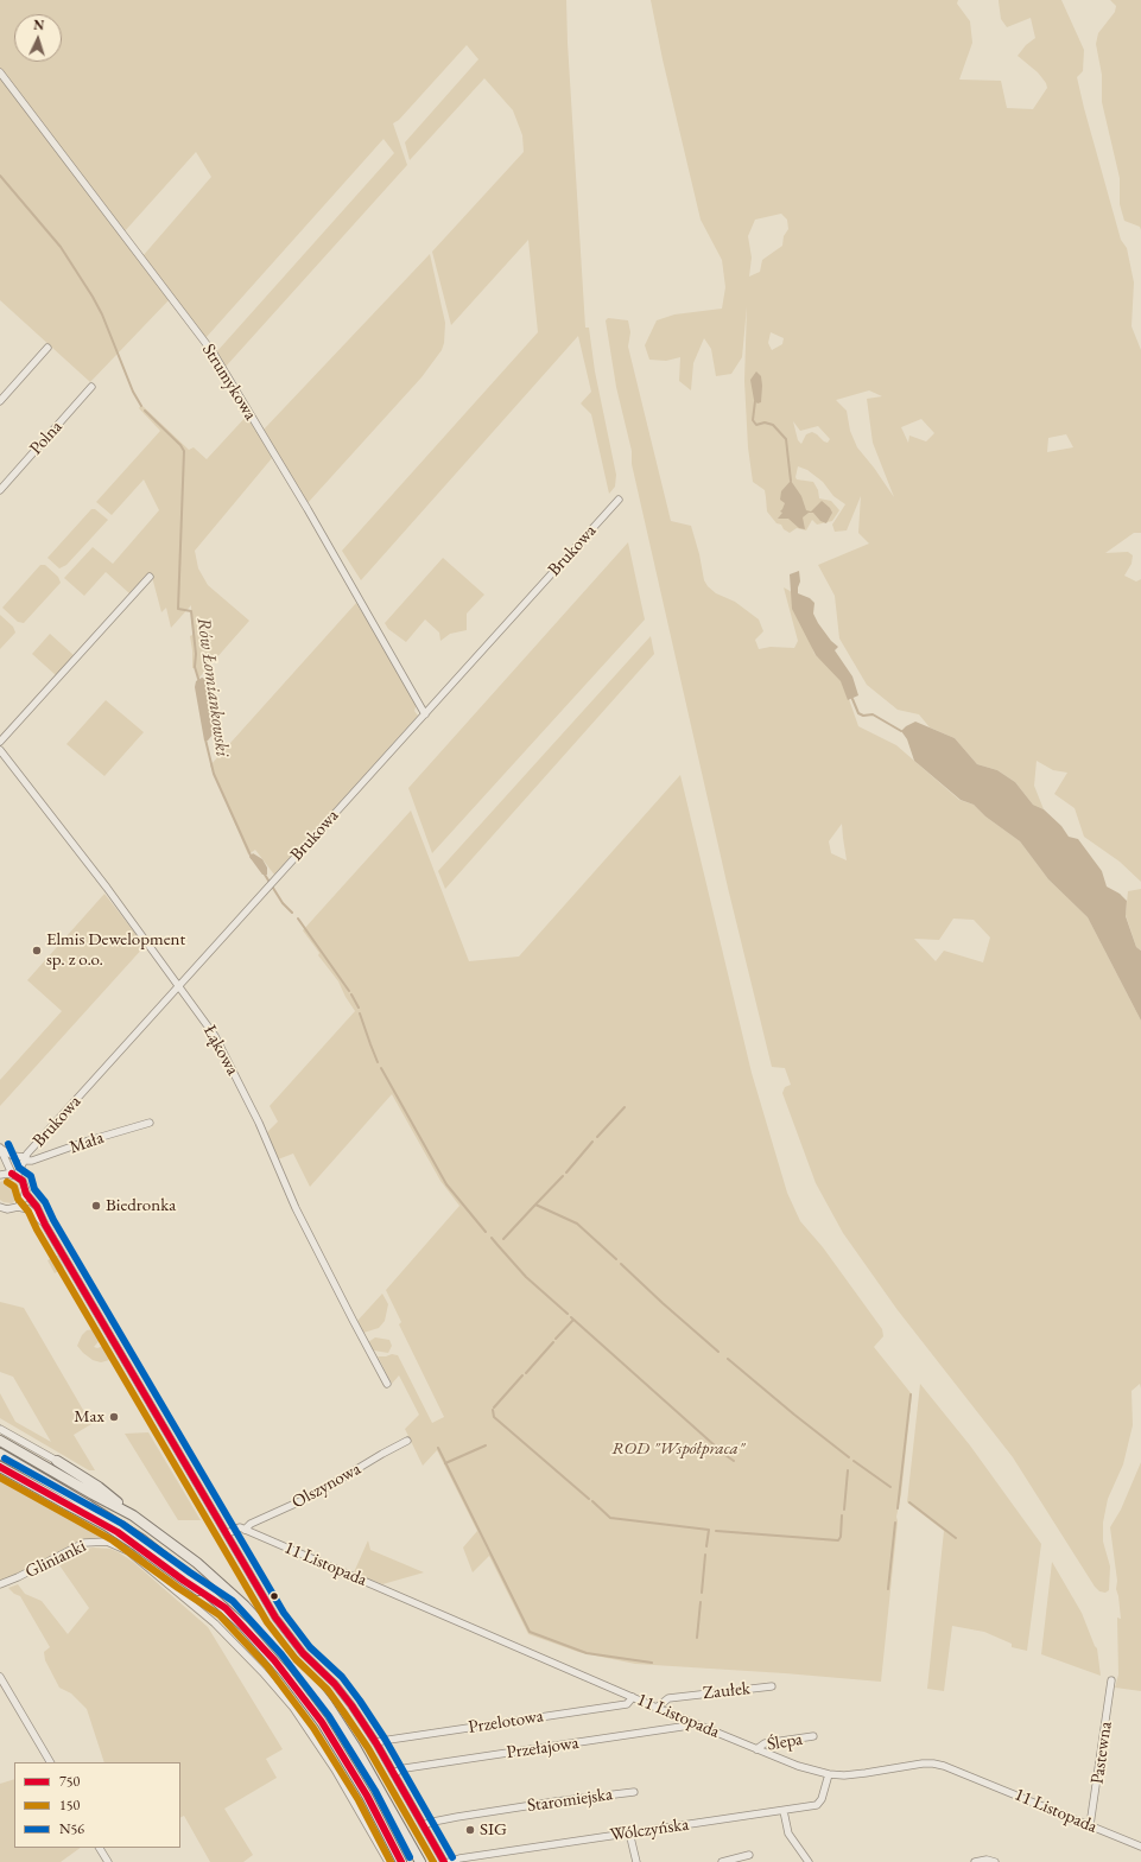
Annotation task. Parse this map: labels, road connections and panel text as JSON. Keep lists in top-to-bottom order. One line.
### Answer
{"streets":{"street":["Strumykowa","Polna","Brukowa","Łąkowa","Mała","Olszynowa","Glinianki","11 Listopada","Zaułek","Przelotowa","Ślepa","Przełajowa","Pastewna","Staromiejska","Wólczyńska"]},"crossings":[["Strumykowa","Brukowa"],["Brukowa","Łąkowa"],["Brukowa","Mała"],["Olszynowa","11 Listopada"],["11 Listopada","Zaułek"],["11 Listopada","Przelotowa"],["11 Listopada","Ślepa"],["11 Listopada","Przełajowa"],["11 Listopada","Pastewna"],["11 Listopada","Wólczyńska"]],"water":["Rów Łomiankowski"],"parks":["ROD \"Współpraca\""],"places":["Elmis Dewelopment sp. z o.o.","Biedronka","Max","SIG"],"lines":["transit line N56","transit line 750","transit line 150"],"legend":["750","150","N56"],"north":"top"}
